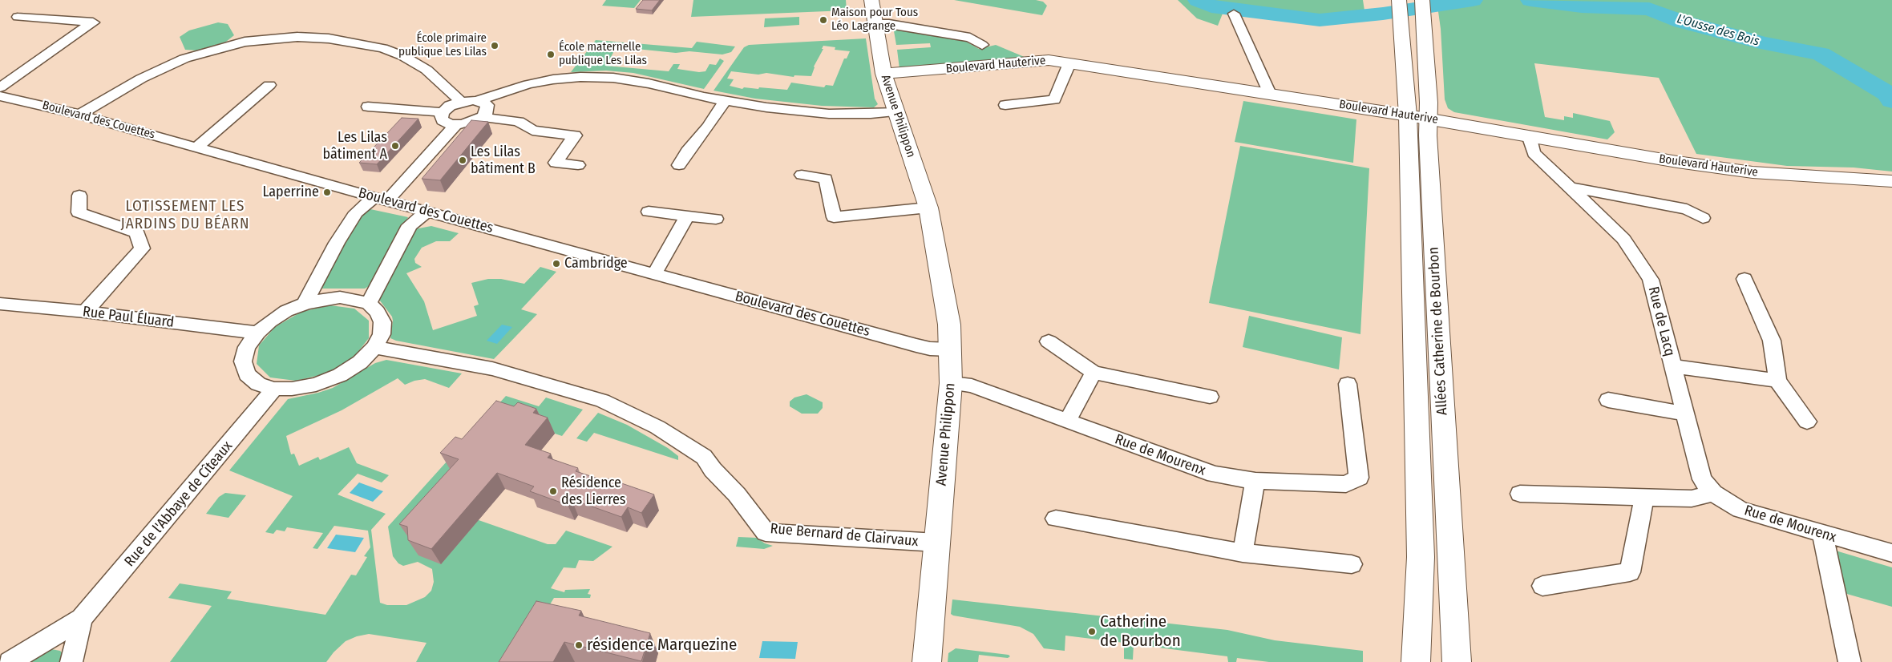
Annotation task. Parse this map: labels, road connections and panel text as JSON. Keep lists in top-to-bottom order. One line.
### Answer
{"streets":{"street":["Boulevard Hauterive","Avenue Philippon","Boulevard des Couettes","Rue Paul Éluard","Rue de Lacq","Allées Catherine de Bourbon","Rue de Mourenx","Rue de l'Abbaye de Cîteaux","Rue Bernard de Clairvaux"]},"crossings":[["Boulevard Hauterive","Avenue Philippon"],["Boulevard Hauterive","Rue de Lacq"],["Boulevard Hauterive","Allées Catherine de Bourbon"],["Avenue Philippon","Boulevard des Couettes"],["Avenue Philippon","Rue de Mourenx"],["Avenue Philippon","Rue Bernard de Clairvaux"],["Rue Paul Éluard","Rue de l'Abbaye de Cîteaux"],["Rue Paul Éluard","Rue Bernard de Clairvaux"],["Rue de Lacq","Rue de Mourenx"],["Rue de l'Abbaye de Cîteaux","Rue Bernard de Clairvaux"]],"districts":["LOTISSEMENT LES JARDINS DU BÉARN"],"water":["L'Ousse des Bois"],"places":["Maison pour Tous Léo Lagrange","École primaire publique Les Lilas","École maternelle publique Les Lilas","Les Lilas bâtiment A","Les Lilas bâtiment B","Laperrine","Cambridge","Résidence des Lierres","Catherine de Bourbon","résidence Marquezine"]}
